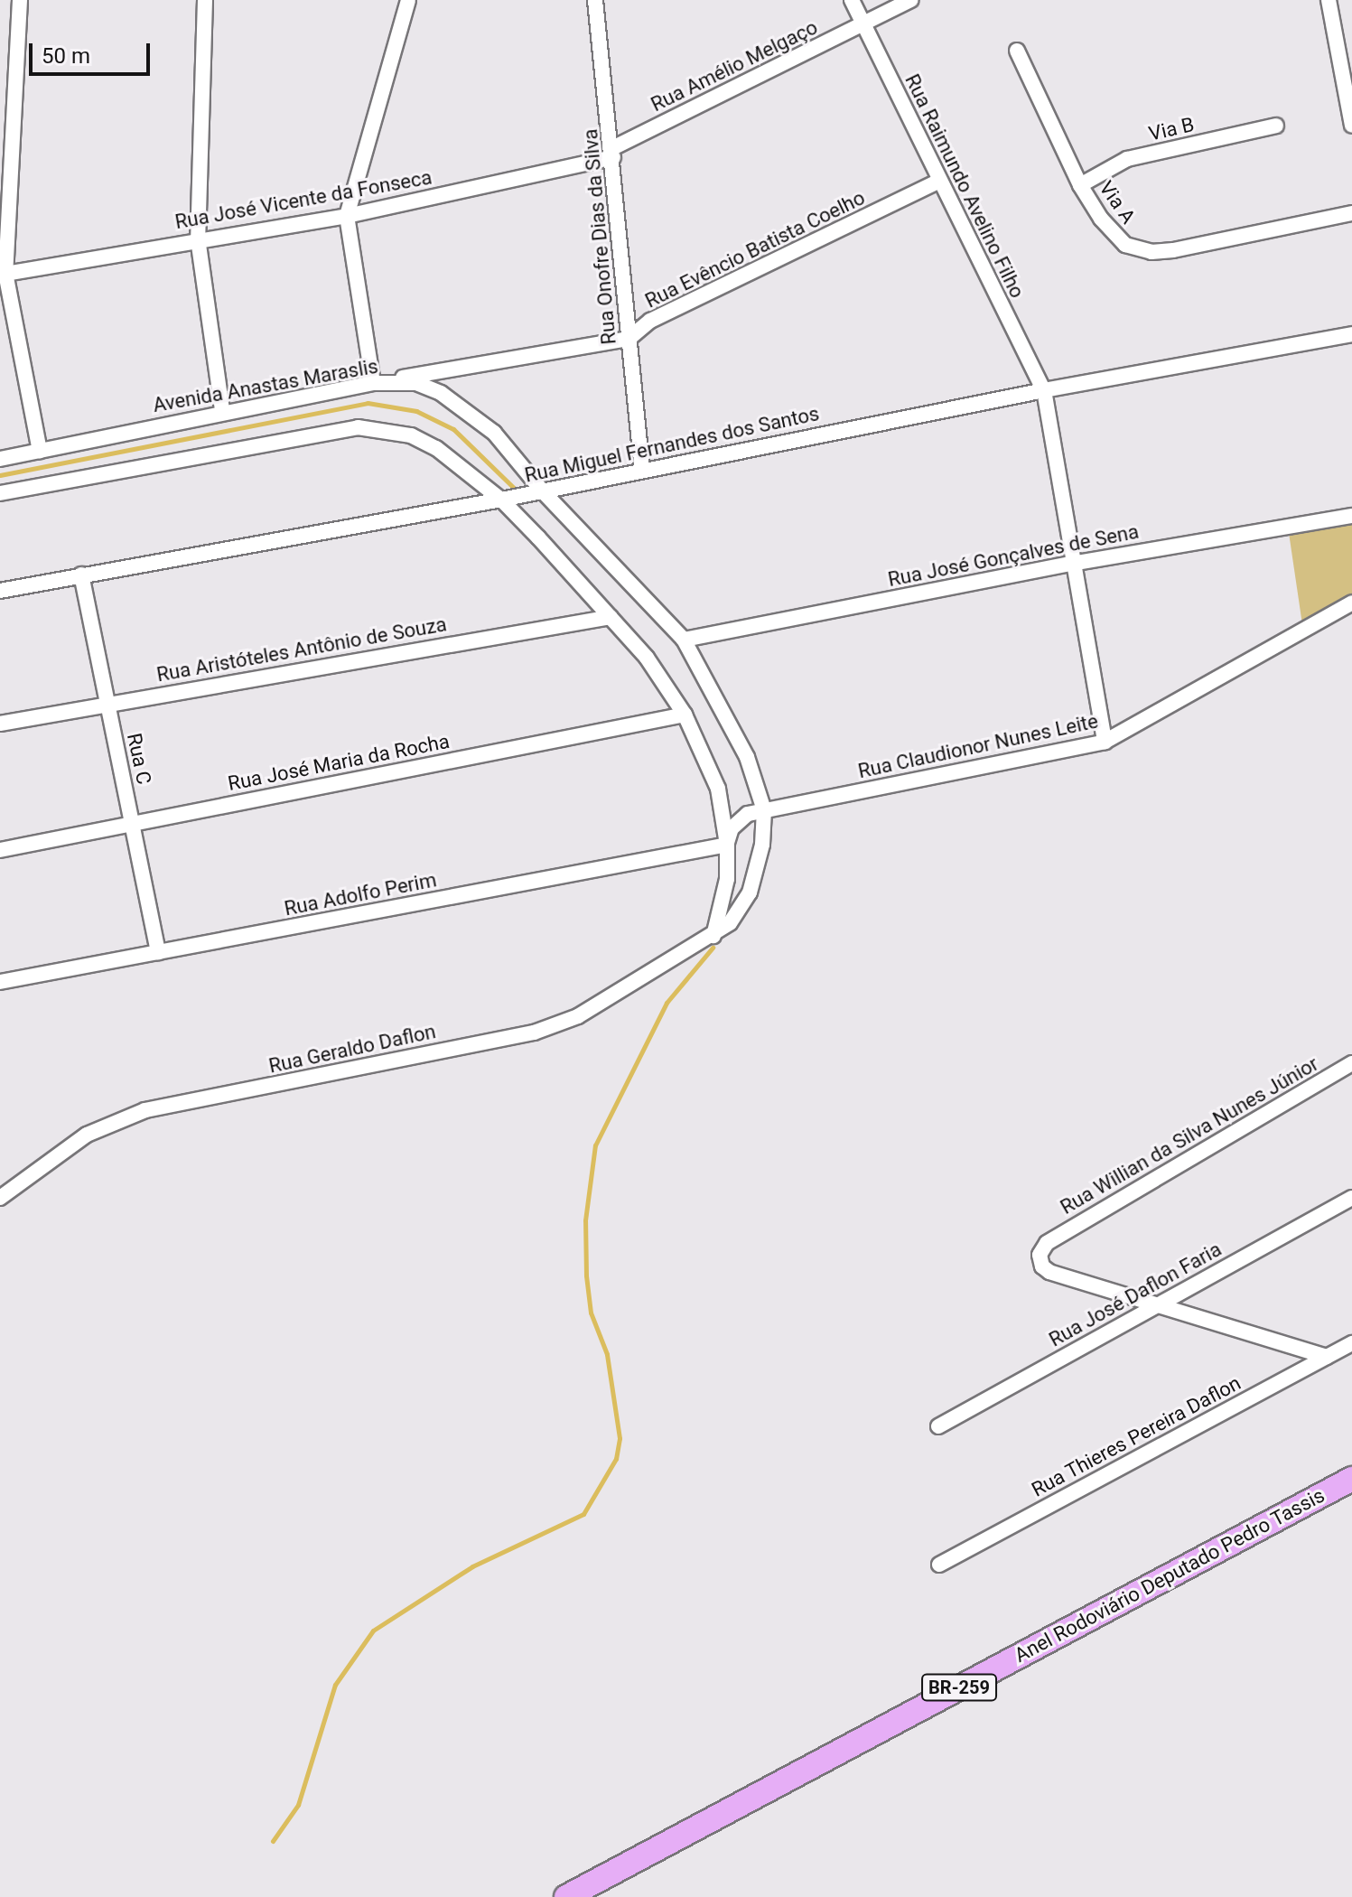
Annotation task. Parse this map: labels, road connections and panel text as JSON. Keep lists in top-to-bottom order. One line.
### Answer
{"streets":{"highway":["Anel Rodoviário Deputado Pedro Tassis","BR-259"],"street":["Rua Amélio Melgaço","Via B","Rua Raimundo Avelino Filho","Rua José Vicente da Fonseca","Via A","Rua Onofre Dias da Silva","Rua Evêncio Batista Coelho","Avenida Anastas Maraslis","Rua Miguel Fernandes dos Santos","Rua José Gonçalves de Sena","Rua Aristóteles Antônio de Souza","Rua Claudionor Nunes Leite","Rua C","Rua José Maria da Rocha","Rua Adolfo Perim","Rua Geraldo Daflon","Rua Willian da Silva Nunes Júnior","Rua José Daflon Faria","Rua Thieres Pereira Daflon"]},"crossings":[["Rua Amélio Melgaço","Rua Raimundo Avelino Filho"],["Rua Amélio Melgaço","Rua José Vicente da Fonseca"],["Rua Amélio Melgaço","Rua Onofre Dias da Silva"],["Via B","Via A"],["Rua Raimundo Avelino Filho","Rua Evêncio Batista Coelho"],["Rua Raimundo Avelino Filho","Rua Miguel Fernandes dos Santos"],["Rua Raimundo Avelino Filho","Rua José Gonçalves de Sena"],["Rua Raimundo Avelino Filho","Rua Claudionor Nunes Leite"],["Rua José Vicente da Fonseca","Rua Onofre Dias da Silva"],["Rua Onofre Dias da Silva","Rua Evêncio Batista Coelho"],["Rua Onofre Dias da Silva","Rua Miguel Fernandes dos Santos"],["Rua Evêncio Batista Coelho","Avenida Anastas Maraslis"],["Avenida Anastas Maraslis","Rua Miguel Fernandes dos Santos"],["Avenida Anastas Maraslis","Rua José Gonçalves de Sena"],["Avenida Anastas Maraslis","Rua Claudionor Nunes Leite"],["Avenida Anastas Maraslis","Rua Geraldo Daflon"],["Rua Miguel Fernandes dos Santos","Rua C"],["Rua Aristóteles Antônio de Souza","Rua C"],["Rua Claudionor Nunes Leite","Rua Adolfo Perim"],["Rua Claudionor Nunes Leite","Rua Geraldo Daflon"],["Rua C","Rua José Maria da Rocha"],["Rua C","Rua Adolfo Perim"],["Rua Willian da Silva Nunes Júnior","Rua José Daflon Faria"]],"scale_bar":"50 m"}
